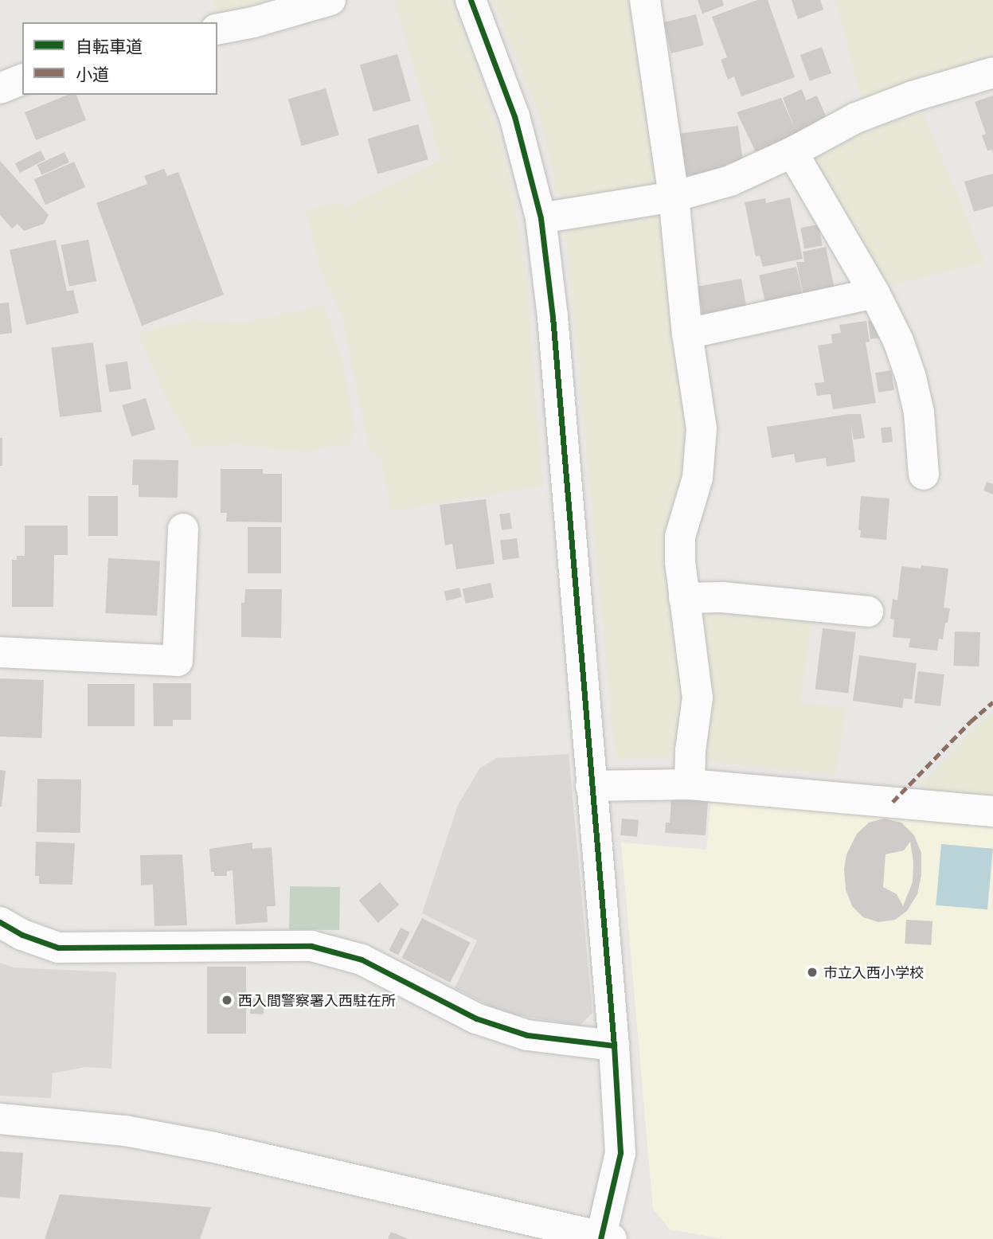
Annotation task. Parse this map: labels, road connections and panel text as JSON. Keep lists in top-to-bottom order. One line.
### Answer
{"places":["市立入西小学校","西入間警察署入西駐在所"],"legend":["自転車道","小道"]}
